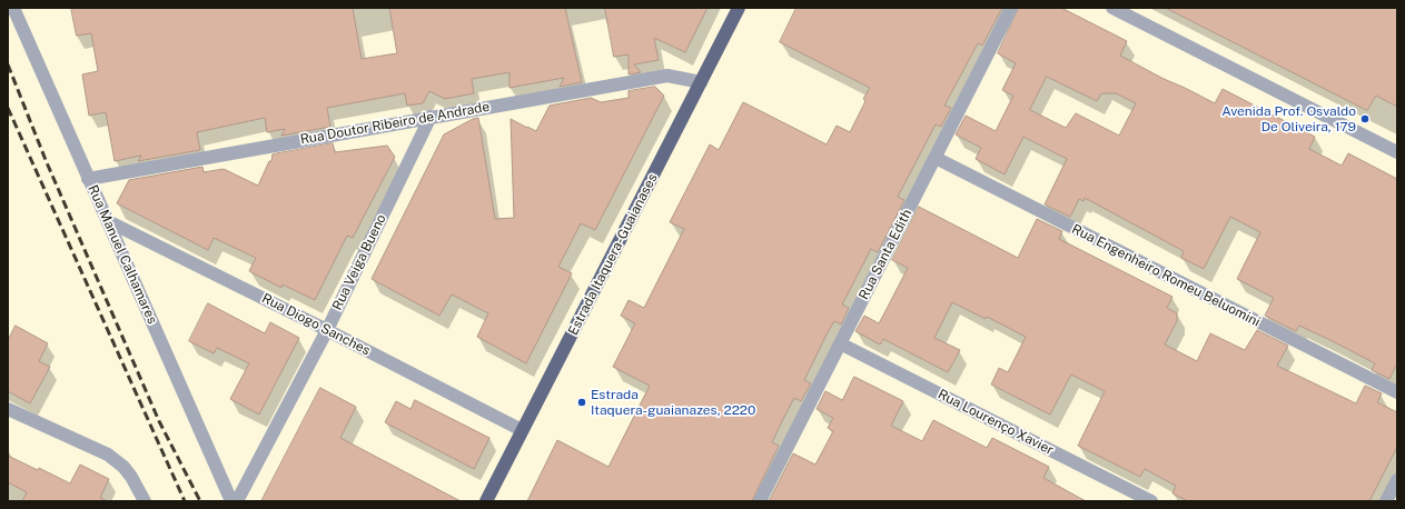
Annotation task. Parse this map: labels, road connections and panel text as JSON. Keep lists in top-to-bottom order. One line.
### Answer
{"streets":{"main road":["Estrada Itaquera-Guaianases"],"street":["Rua Doutor Ribeiro de Andrade","Rua Manuel Calhamares","Rua Santa Edith","Rua Veiga Bueno","Rua Engenheiro Romeu Beluomini","Rua Diogo Sanches","Rua Lourenço Xavier"]},"crossings":[["Rua Doutor Ribeiro de Andrade","Rua Manuel Calhamares"],["Rua Doutor Ribeiro de Andrade","Estrada Itaquera-Guaianases"],["Rua Doutor Ribeiro de Andrade","Rua Veiga Bueno"],["Rua Manuel Calhamares","Rua Diogo Sanches"],["Estrada Itaquera-Guaianases","Rua Diogo Sanches"],["Rua Santa Edith","Rua Engenheiro Romeu Beluomini"],["Rua Santa Edith","Rua Lourenço Xavier"],["Rua Veiga Bueno","Rua Diogo Sanches"]],"places":["Avenida Prof. Osvaldo De Oliveira, 179","Estrada Itaquera-guaianazes, 2220"]}
